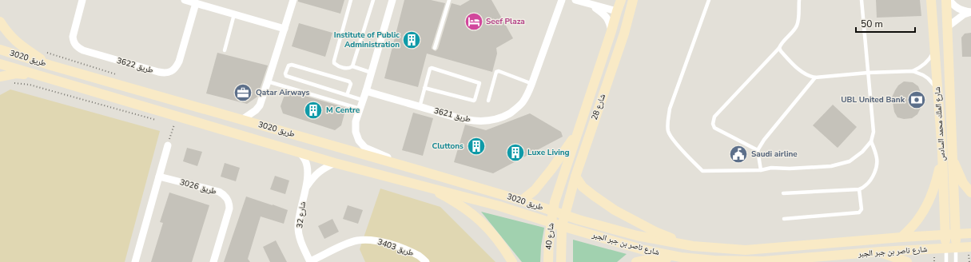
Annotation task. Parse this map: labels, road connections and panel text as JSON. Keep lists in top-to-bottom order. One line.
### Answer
{"streets":{"main road":["طريق 3020","شارع 28","شارع الملك محمد السادس","شارع 40","شارع ناصر بن جبر الجبر"],"street":["طريق 3622","طريق 3621","طريق 3026","شارع 32","طريق 3403"]},"crossings":[["طريق 3020","شارع 28"],["طريق 3020","شارع 40"],["طريق 3020","شارع ناصر بن جبر الجبر"],["شارع 28","شارع 40"],["شارع 28","شارع ناصر بن جبر الجبر"],["شارع الملك محمد السادس","شارع ناصر بن جبر الجبر"],["شارع 32","طريق 3403"],["شارع 40","شارع ناصر بن جبر الجبر"]],"places":{"hotel":["Seef Plaza"],"building":["Institute of Public Administration","M Centre","Cluttons","Luxe Living"],"office":["Qatar Airways"],"bank":["UBL United Bank"],"public building":["Saudi airline"]},"scale_bar":"50 m"}
